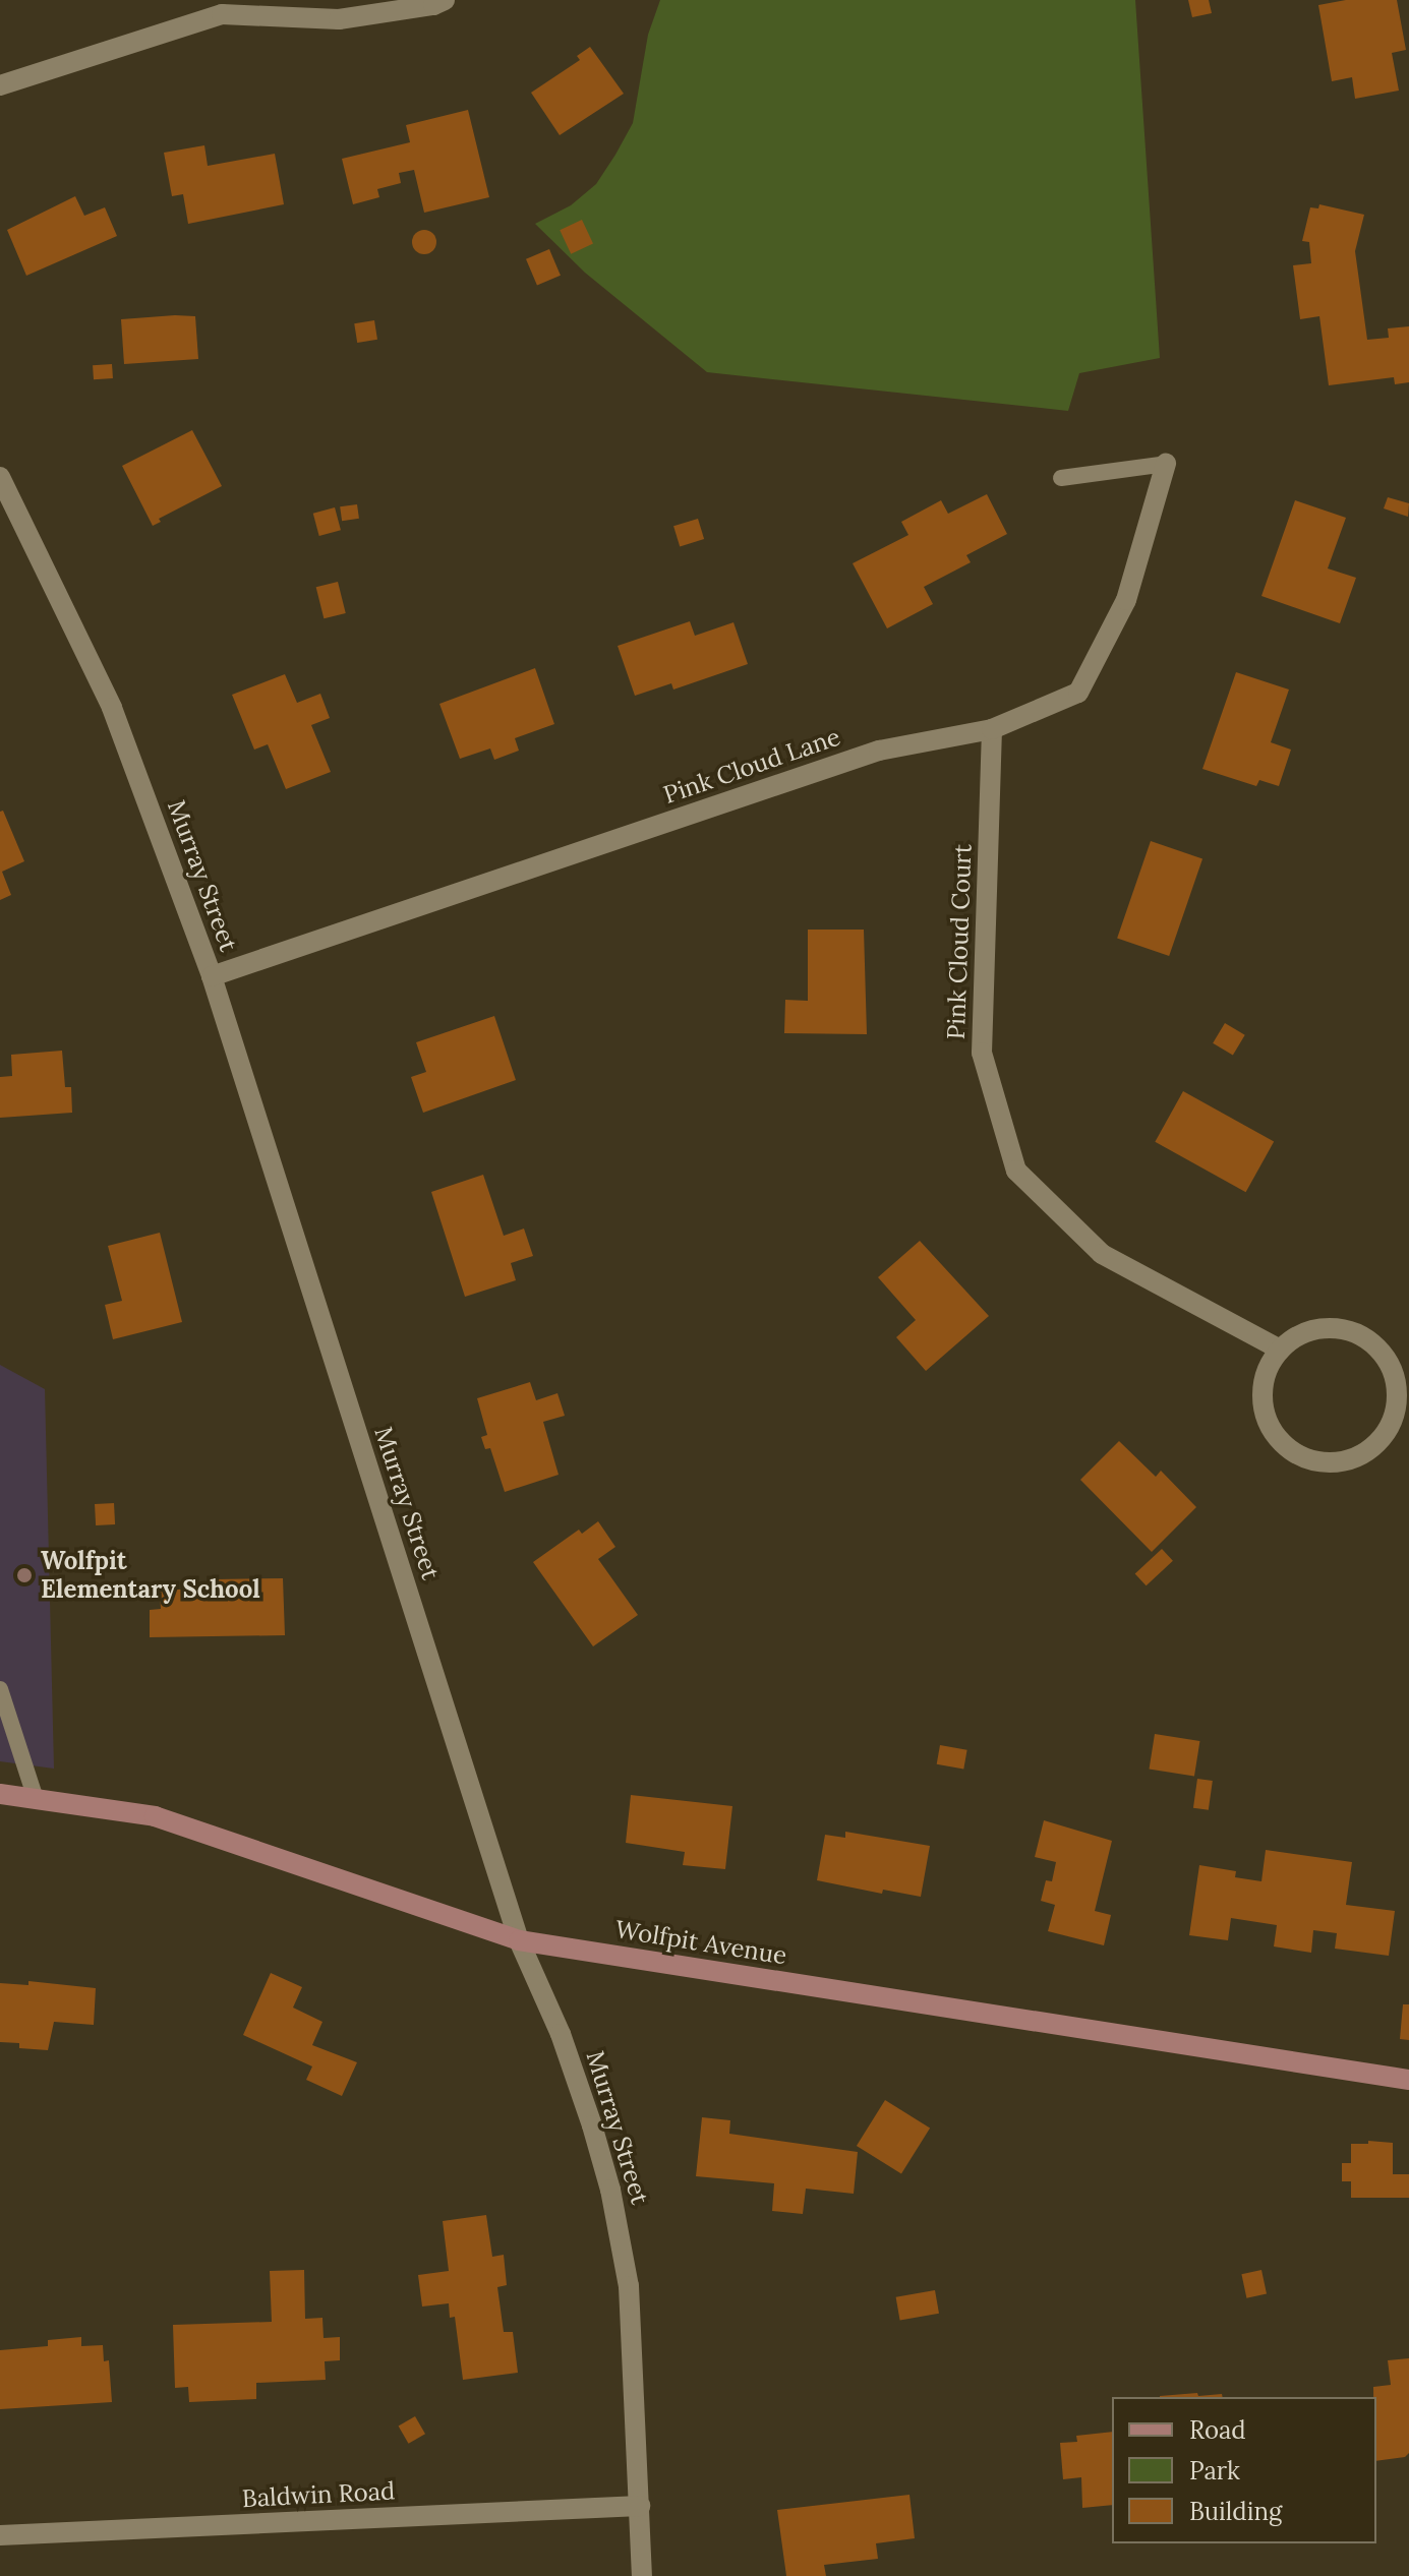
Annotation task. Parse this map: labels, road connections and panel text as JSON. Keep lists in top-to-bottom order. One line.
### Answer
{"streets":{"street":["Pink Cloud Lane","Murray Street","Pink Cloud Court","Wolfpit Avenue","Baldwin Road"]},"crossings":[["Pink Cloud Lane","Murray Street"],["Pink Cloud Lane","Pink Cloud Court"],["Murray Street","Wolfpit Avenue"],["Murray Street","Baldwin Road"]],"places":["Wolfpit Elementary School"],"legend":["Road","Park","Building"]}
